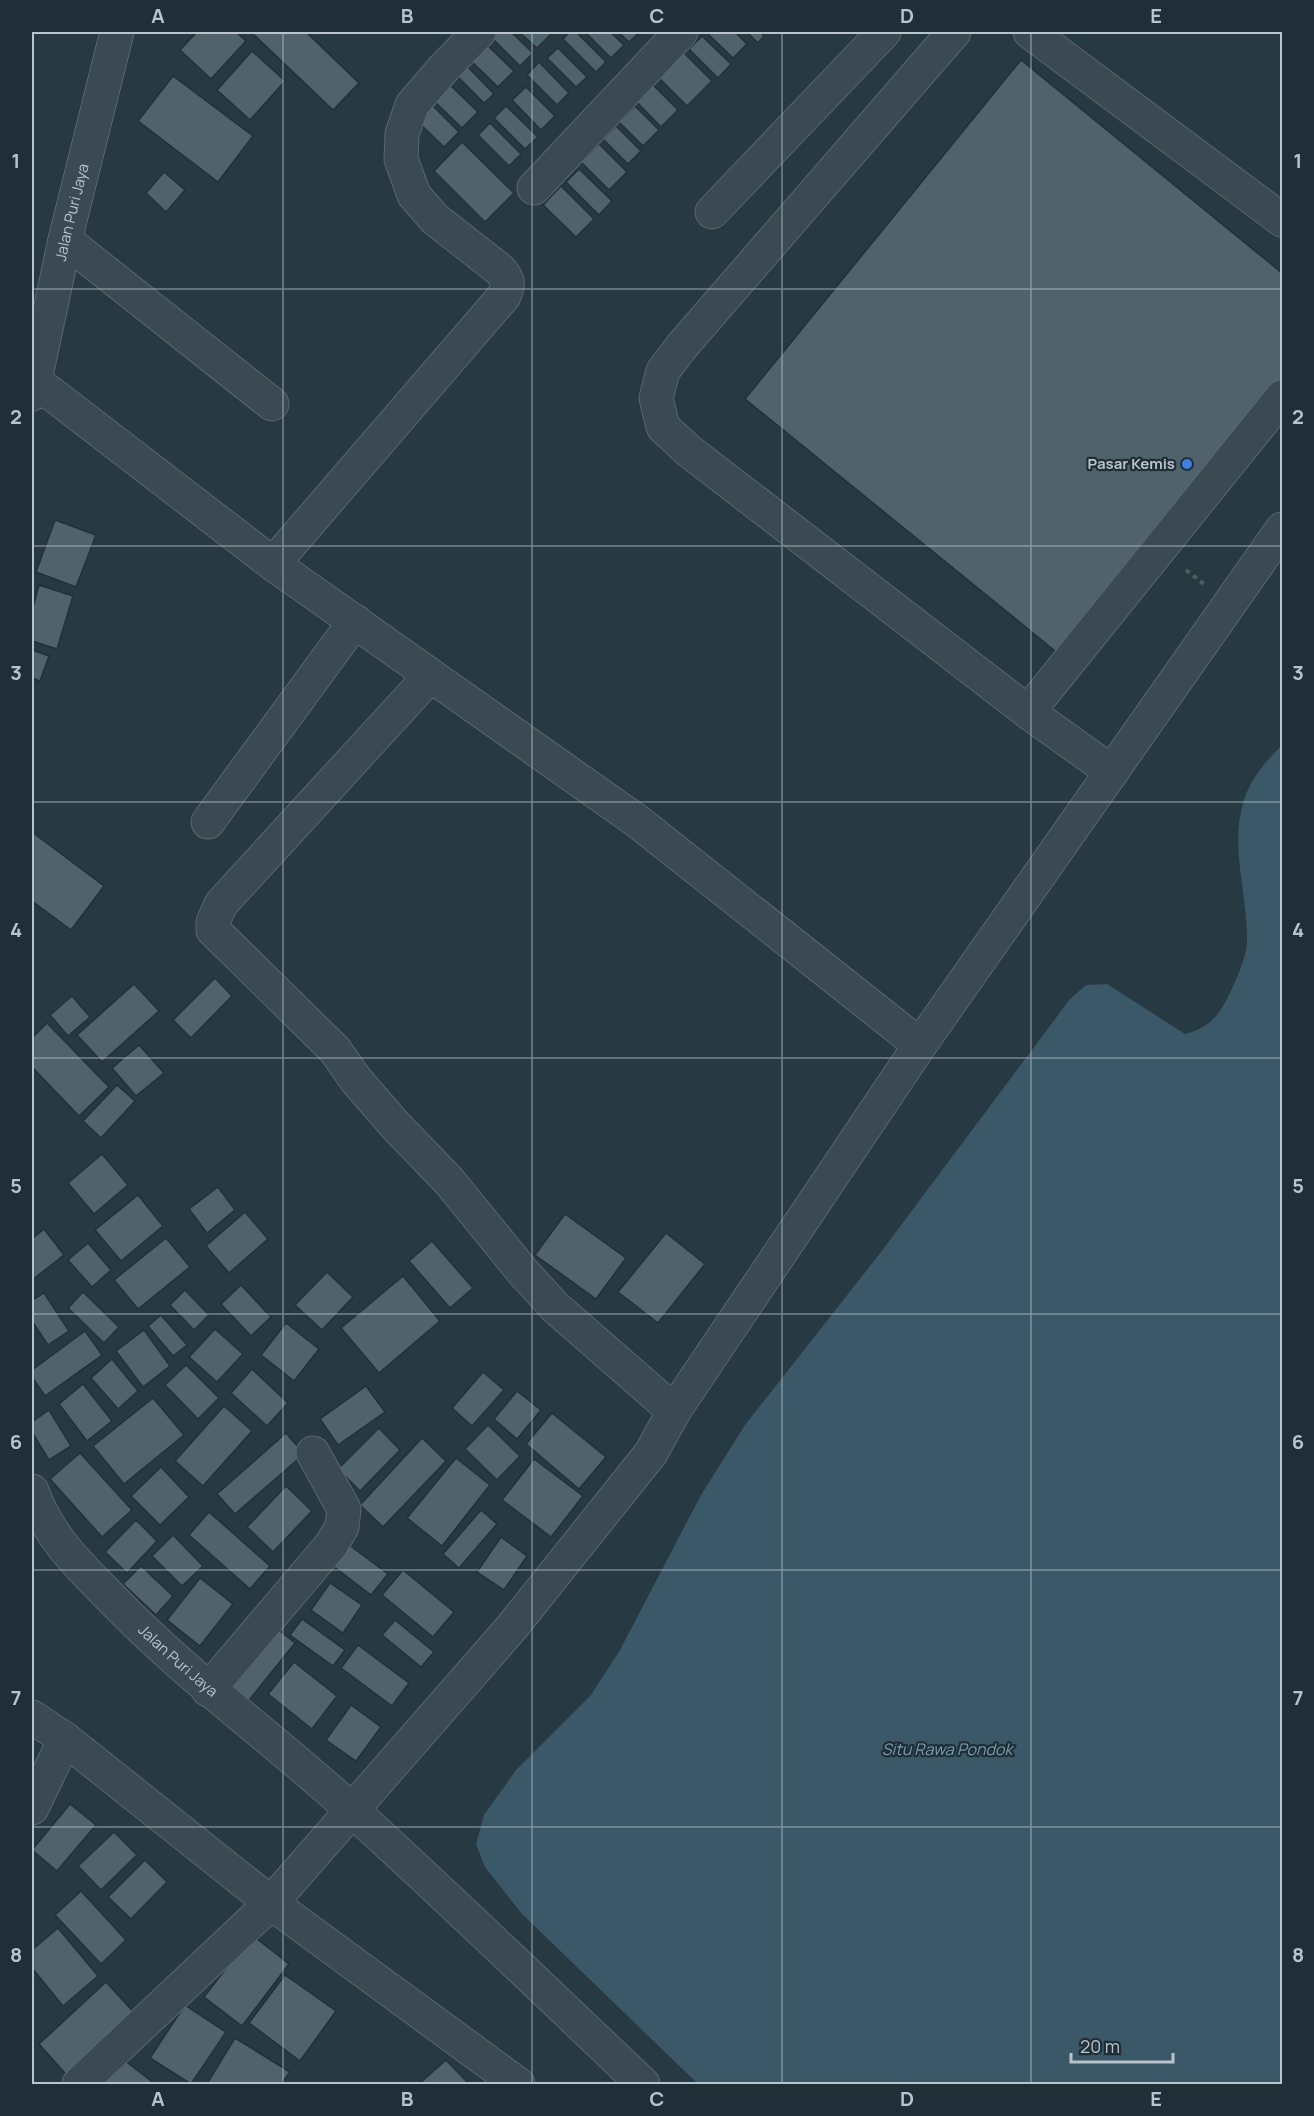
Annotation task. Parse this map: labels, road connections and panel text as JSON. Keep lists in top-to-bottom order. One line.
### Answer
{"streets":{"street":["Jalan Puri Jaya"]},"water":["Situ Rawa Pondok"],"places":["Pasar Kemis"],"scale_bar":"20 m","grid":{"columns":["A","B","C","D","E"],"rows":["1","2","3","4","5","6","7","8"]}}
